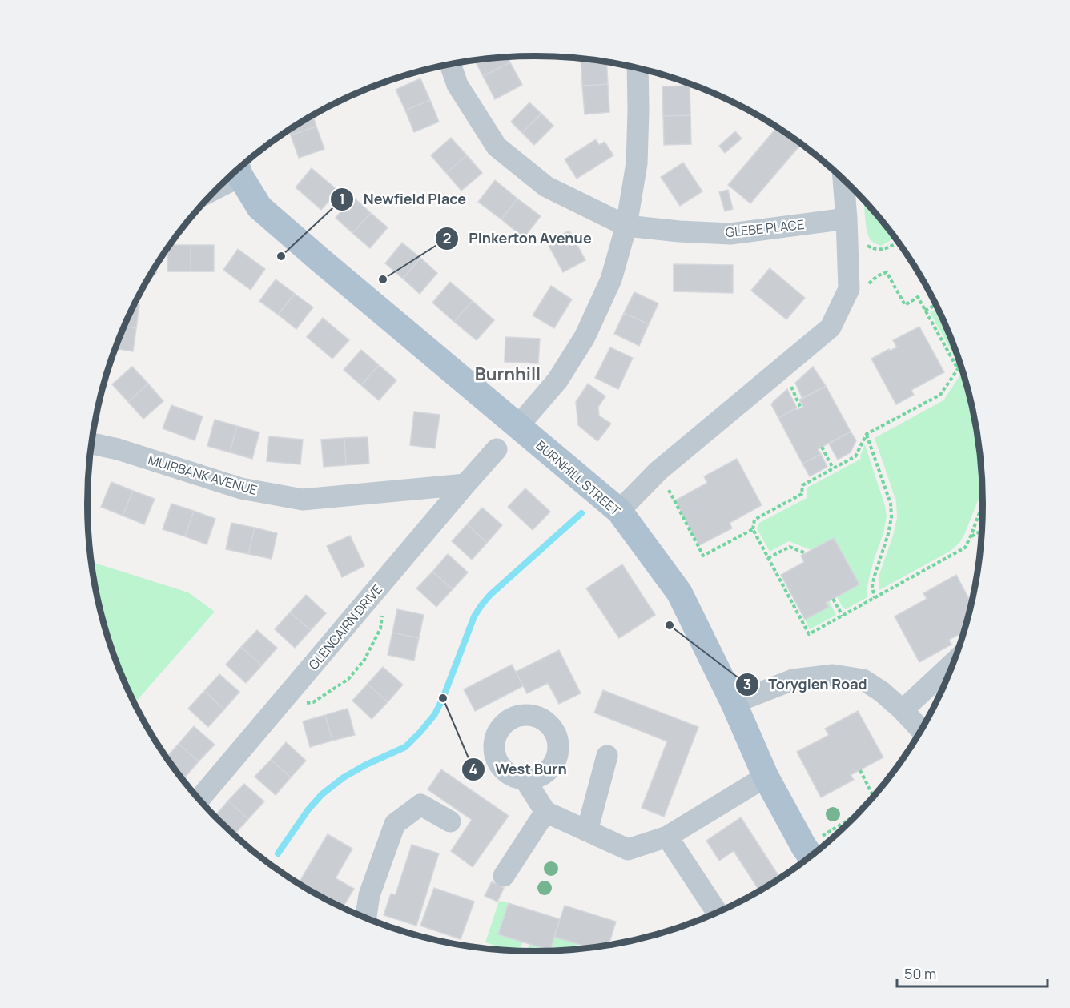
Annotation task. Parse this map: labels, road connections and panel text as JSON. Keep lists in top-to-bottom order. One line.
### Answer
{"streets":{"main road":["BURNHILL STREET"],"street":["GLEBE PLACE","MUIRBANK AVENUE","GLENCAIRN DRIVE"]},"crossings":[["MUIRBANK AVENUE","GLENCAIRN DRIVE"]],"districts":["Burnhill"],"places":["Newfield Place","Pinkerton Avenue","Toryglen Road","West Burn"],"scale_bar":"50 m"}
